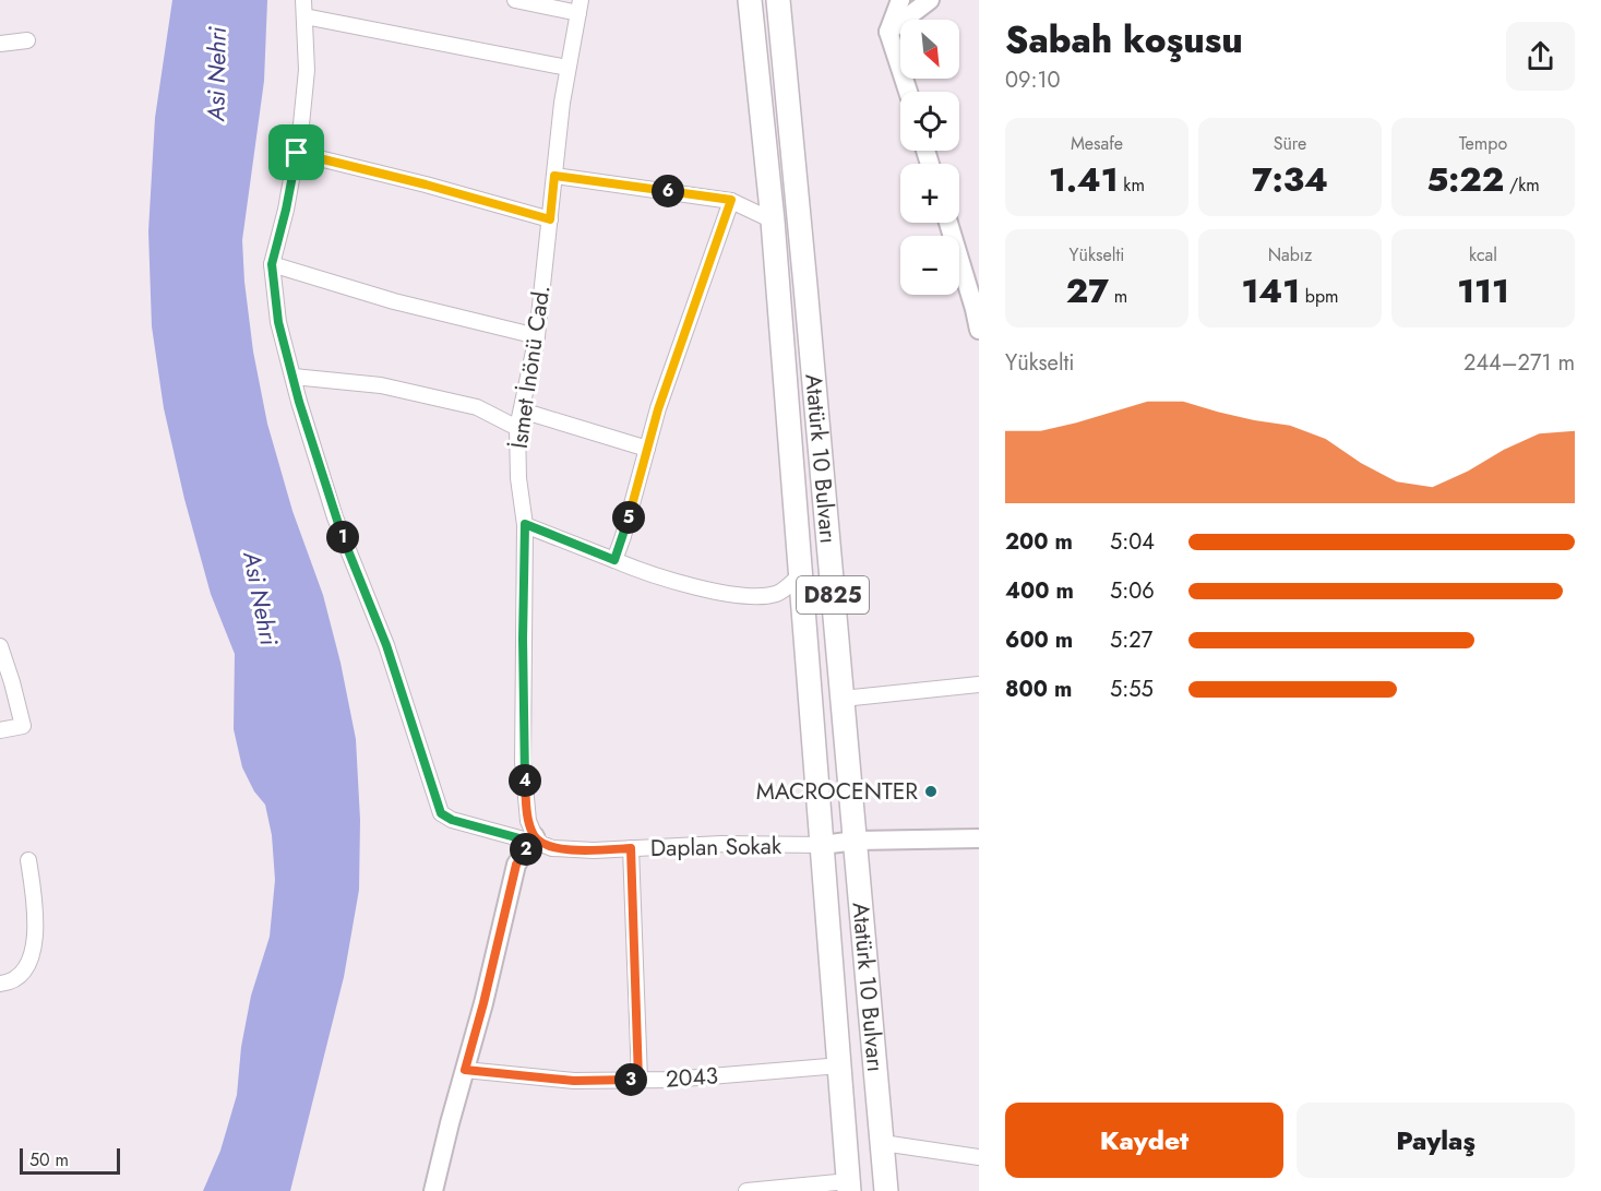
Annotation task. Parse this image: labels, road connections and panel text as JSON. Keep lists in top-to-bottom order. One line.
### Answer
{"streets":{"highway":["Atatürk 10 Bulvarı","D825"],"street":["İsmet İnönü Cad.","Daplan Sokak","2043"]},"crossings":[["İsmet İnönü Cad.","Daplan Sokak"],["Atatürk 10 Bulvarı","Daplan Sokak"],["Atatürk 10 Bulvarı","2043"]],"water":["Asi Nehri"],"places":["MACROCENTER"],"scale_bar":"50 m","north":"bottom right","page":{"heading":["Sabah koşusu","09:10"],"map_buttons":["+","−"],"stats":[["Mesafe","1.41 km"],["Süre","7:34"],["Tempo","5:22 /km"],["Yükselti","27 m"],["Nabız","141 bpm"],["kcal","111"]],"pins":["6","5","1","4","2","3"],"chart":["Yükselti","244–271 m"],"list":[{"name":"200 m","note":"5:04"},{"name":"400 m","note":"5:06"},{"name":"600 m","note":"5:27"},{"name":"800 m","note":"5:55"}],"buttons":["Kaydet","Paylaş"],"scale":"50 m"}}
